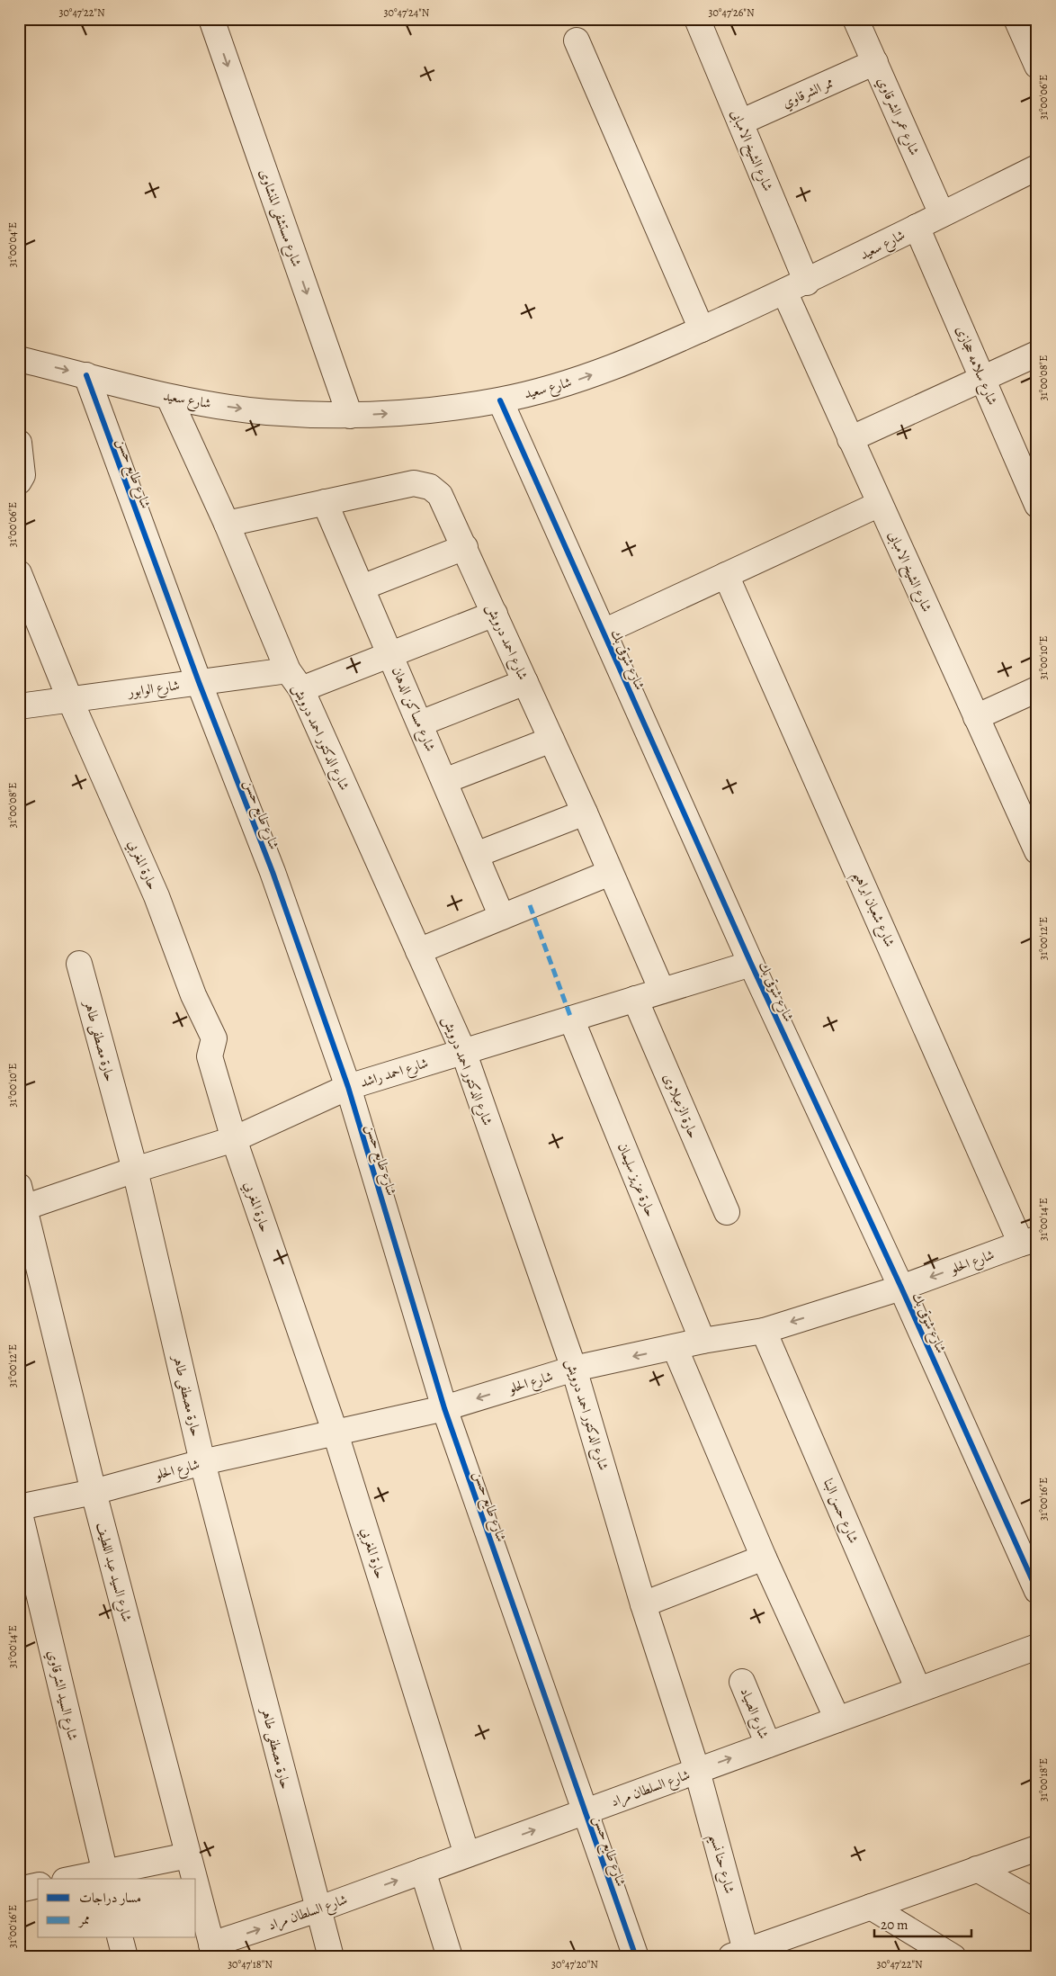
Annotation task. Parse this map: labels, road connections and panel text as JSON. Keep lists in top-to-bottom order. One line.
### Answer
{"streets":{"street":["ممر الشرقاوي","شارع عمر الشرقاوي","شارع الشيخ الامبابى","شارع مستشفى المنشاوى","شارع سعيد","شارع سلامه حجازى","شارع طايع حسن","شارع احمد درويش","شارع شوقى بك","شارع الوابور","شارع مساكن الدهان","شارع الدكتور احمد درويش","حارة المغربي","شارع شعبان ابراهيم","حارة مصطفى طاهر","شارع احمد راشد","حارة الزعبلاوى","حارة عزيز سليمان","شارع الحلو","شارع حسن البنا","شارع السيد عبد اللطيف","شارع السيد الشرقاوي","شارع الصياد","شارع السلطان مراد","شارع حنا نسيم"]},"crossings":[["ممر الشرقاوي","شارع عمر الشرقاوي"],["ممر الشرقاوي","شارع الشيخ الامبابى"],["شارع عمر الشرقاوي","شارع سعيد"],["شارع الشيخ الامبابى","شارع سعيد"],["شارع مستشفى المنشاوى","شارع سعيد"],["شارع سعيد","شارع سلامه حجازى"],["شارع سعيد","شارع طايع حسن"],["شارع سعيد","شارع شوقى بك"],["شارع سعيد","شارع الدكتور احمد درويش"],["شارع طايع حسن","شارع الوابور"],["شارع طايع حسن","شارع احمد راشد"],["شارع طايع حسن","شارع الحلو"],["شارع طايع حسن","شارع السلطان مراد"],["شارع احمد درويش","شارع الوابور"],["شارع احمد درويش","شارع مساكن الدهان"],["شارع احمد درويش","شارع الدكتور احمد درويش"],["شارع احمد درويش","شارع احمد راشد"],["شارع شوقى بك","شارع احمد راشد"],["شارع شوقى بك","شارع الحلو"],["شارع الوابور","شارع مساكن الدهان"],["شارع الوابور","شارع الدكتور احمد درويش"],["شارع الوابور","حارة المغربي"],["شارع الدكتور احمد درويش","شارع احمد راشد"],["شارع الدكتور احمد درويش","شارع الحلو"],["شارع الدكتور احمد درويش","شارع السلطان مراد"],["شارع الدكتور احمد درويش","شارع حنا نسيم"],["حارة المغربي","شارع احمد راشد"],["حارة المغربي","شارع الحلو"],["حارة المغربي","شارع السلطان مراد"],["شارع شعبان ابراهيم","شارع الحلو"],["حارة مصطفى طاهر","شارع احمد راشد"],["حارة مصطفى طاهر","شارع الحلو"],["حارة مصطفى طاهر","شارع السلطان مراد"],["شارع احمد راشد","حارة الزعبلاوى"],["شارع احمد راشد","حارة عزيز سليمان"],["شارع احمد راشد","شارع السيد عبد اللطيف"],["حارة عزيز سليمان","شارع الحلو"],["شارع الحلو","شارع حسن البنا"],["شارع الحلو","شارع السيد عبد اللطيف"],["شارع الحلو","شارع السيد الشرقاوي"],["شارع حسن البنا","شارع السلطان مراد"],["شارع السيد عبد اللطيف","شارع السلطان مراد"],["شارع الصياد","شارع السلطان مراد"],["شارع السلطان مراد","شارع حنا نسيم"]],"one_way":["شارع مستشفى المنشاوى","شارع سعيد","شارع الحلو"],"legend":["مسار دراجات","ممر"],"scale_bar":"20 m","coordinates":["30°47'22\"N","30°47'24\"N","30°47'26\"N","31°00'06\"E","31°00'04\"E","31°00'08\"E","31°00'10\"E","31°00'12\"E","31°00'14\"E","31°00'16\"E","31°00'18\"E","30°47'18\"N","30°47'20\"N"]}
